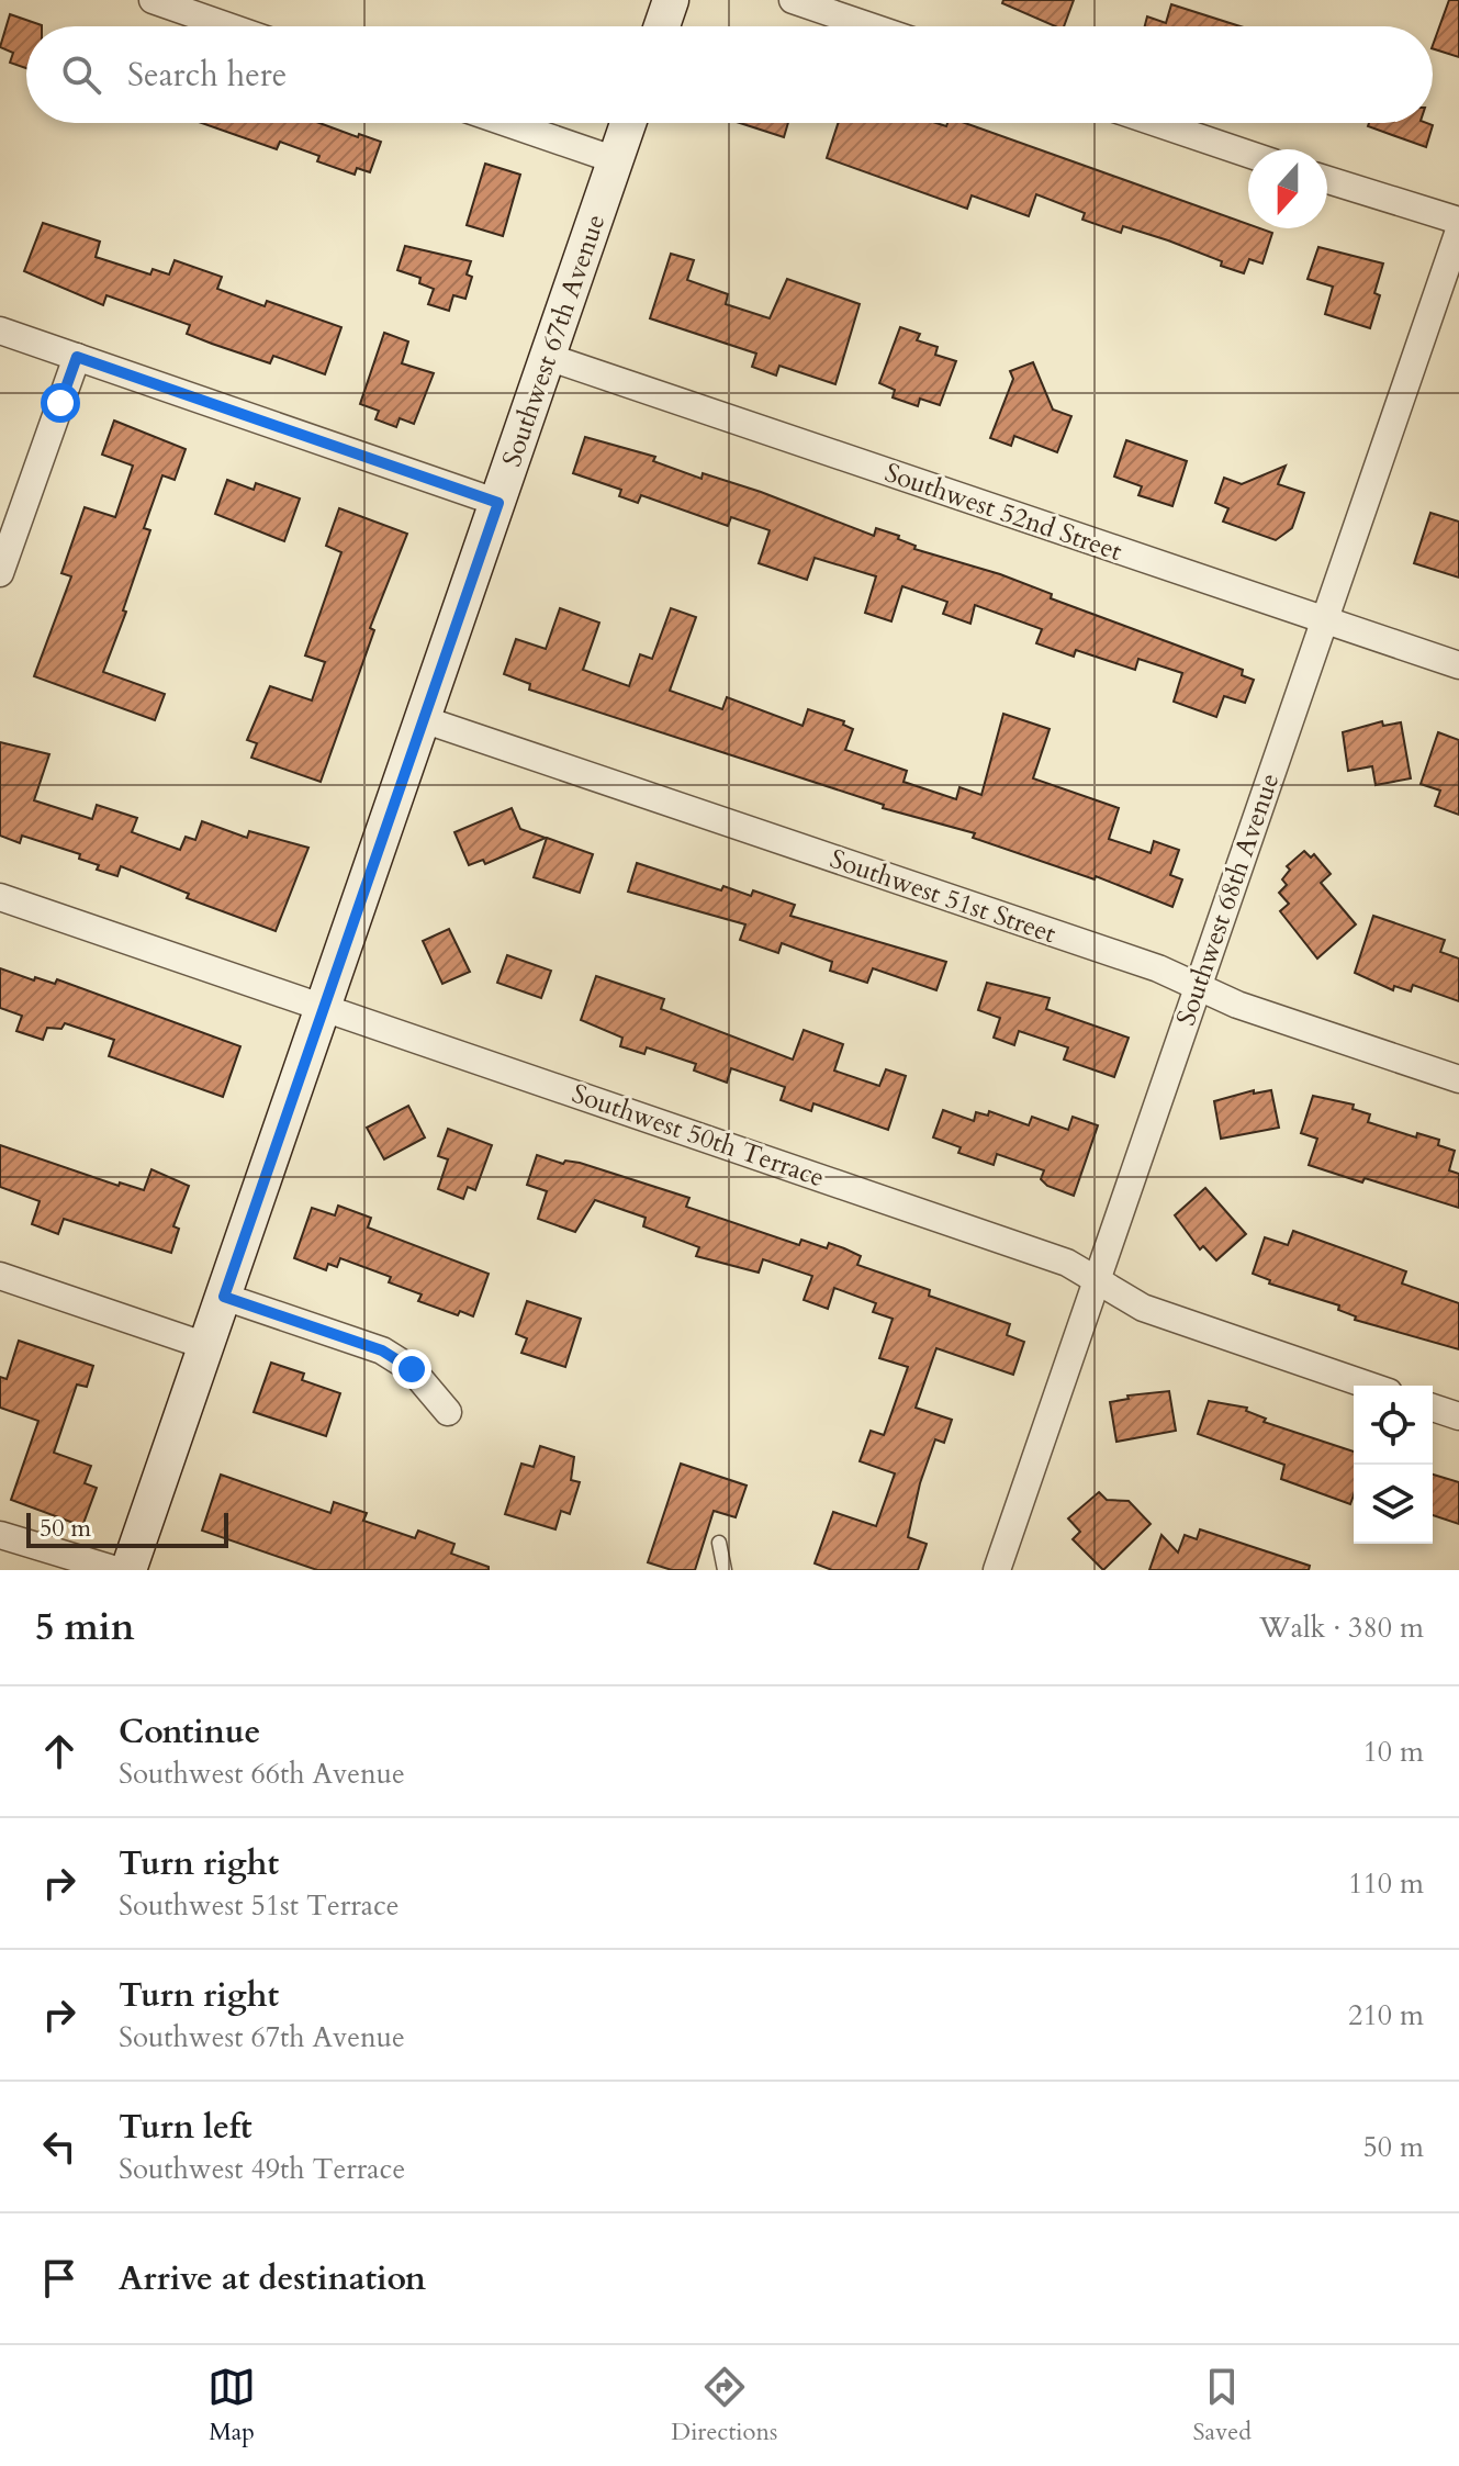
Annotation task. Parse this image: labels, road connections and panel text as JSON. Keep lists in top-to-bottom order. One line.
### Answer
{"streets":{"main road":["Southwest 67th Avenue"],"street":["Southwest 52nd Street","Southwest 51st Street","Southwest 68th Avenue","Southwest 50th Terrace"]},"crossings":[["Southwest 67th Avenue","Southwest 52nd Street"],["Southwest 67th Avenue","Southwest 51st Street"],["Southwest 67th Avenue","Southwest 50th Terrace"],["Southwest 52nd Street","Southwest 68th Avenue"],["Southwest 51st Street","Southwest 68th Avenue"],["Southwest 68th Avenue","Southwest 50th Terrace"]],"scale_bar":"50 m","north":"bottom","page":{"search":"Search here","scale":"50 m","heading":["5 min","Walk · 380 m"],"list":[["Continue","Southwest 66th Avenue","10 m"],["Turn right","Southwest 51st Terrace","110 m"],["Turn right","Southwest 67th Avenue","210 m"],["Turn left","Southwest 49th Terrace","50 m"],"Arrive at destination"],"nav":["Map","Directions","Saved"]}}
